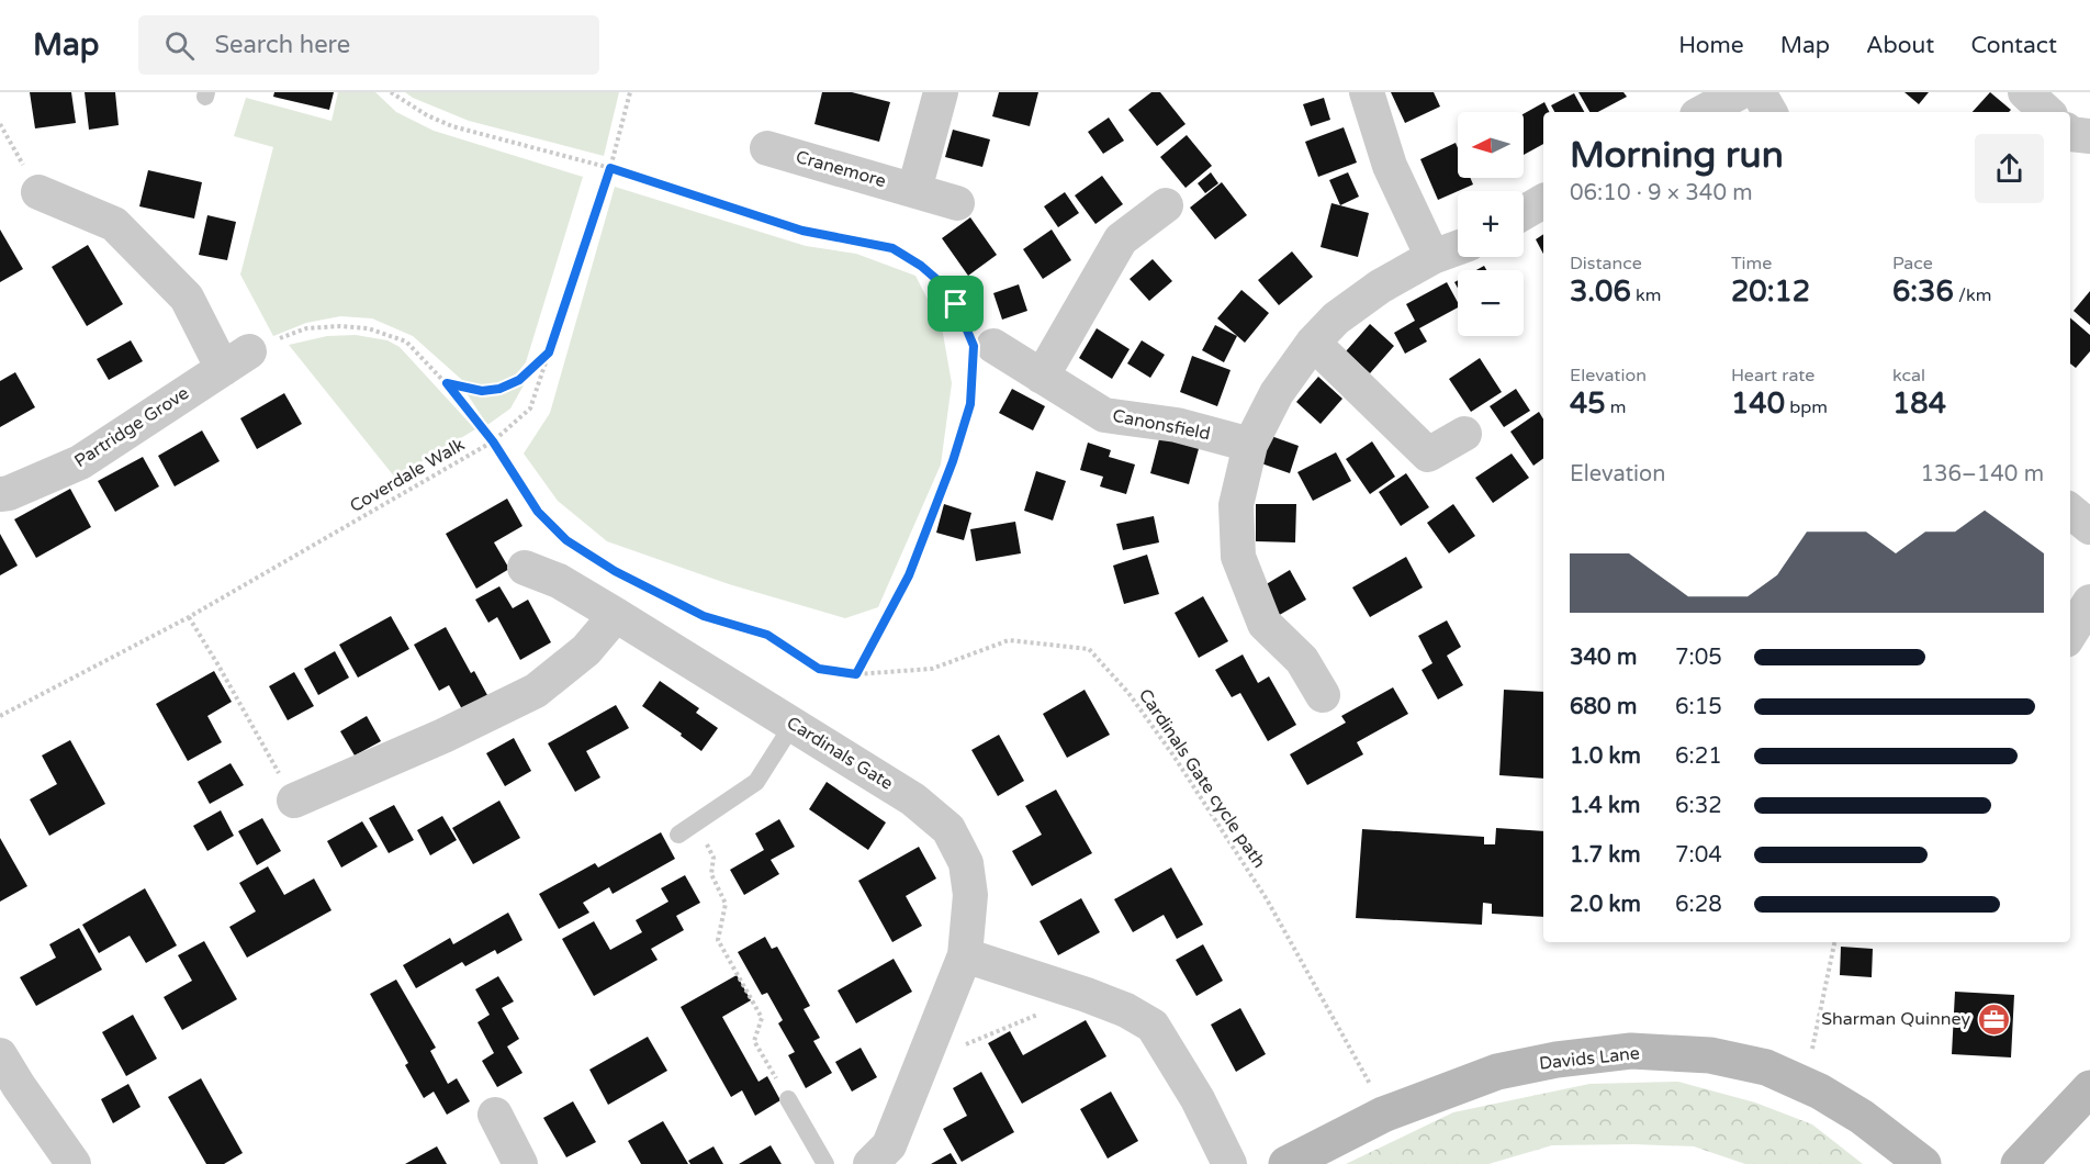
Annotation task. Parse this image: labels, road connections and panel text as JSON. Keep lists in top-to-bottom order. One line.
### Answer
{"streets":{"street":["Cranemore","Canonsfield","Partridge Grove","Cardinals Gate","Davids Lane"],"path":["Coverdale Walk","Cardinals Gate cycle path"]},"crossings":[["Partridge Grove","Cardinals Gate cycle path"],["Coverdale Walk","Cardinals Gate cycle path"],["Cardinals Gate cycle path","Davids Lane"]],"places":{"office":["Sharman Quinney"]},"north":"left","page":{"header":"Map","search":"Search here","nav":["Home","Map","About","Contact"],"map_buttons":["+","−"],"heading":["Morning run","06:10 · 9 × 340 m"],"stats":[["Distance","3.06 km"],["Time","20:12"],["Pace","6:36 /km"],["Elevation","45 m"],["Heart rate","140 bpm"],["kcal","184"]],"chart":["Elevation","136–140 m"],"list":[{"name":"340 m","note":"7:05"},{"name":"680 m","note":"6:15"},{"name":"1.0 km","note":"6:21"},{"name":"1.4 km","note":"6:32"},{"name":"1.7 km","note":"7:04"},{"name":"2.0 km","note":"6:28"}]}}
